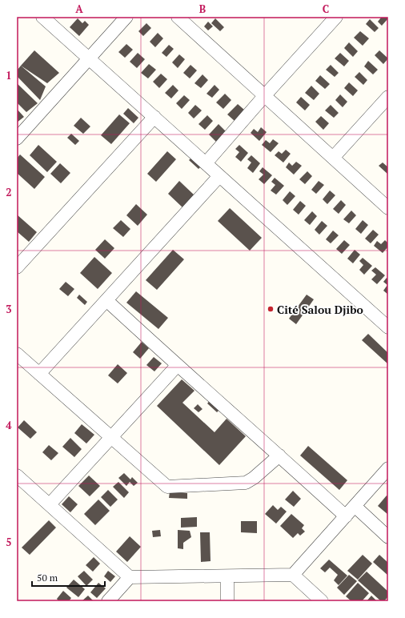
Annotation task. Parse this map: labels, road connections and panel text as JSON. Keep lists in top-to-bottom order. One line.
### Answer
{"places":["Cité Salou Djibo"],"scale_bar":"50 m","grid":{"columns":["A","B","C"],"rows":["1","2","3","4","5"]}}
